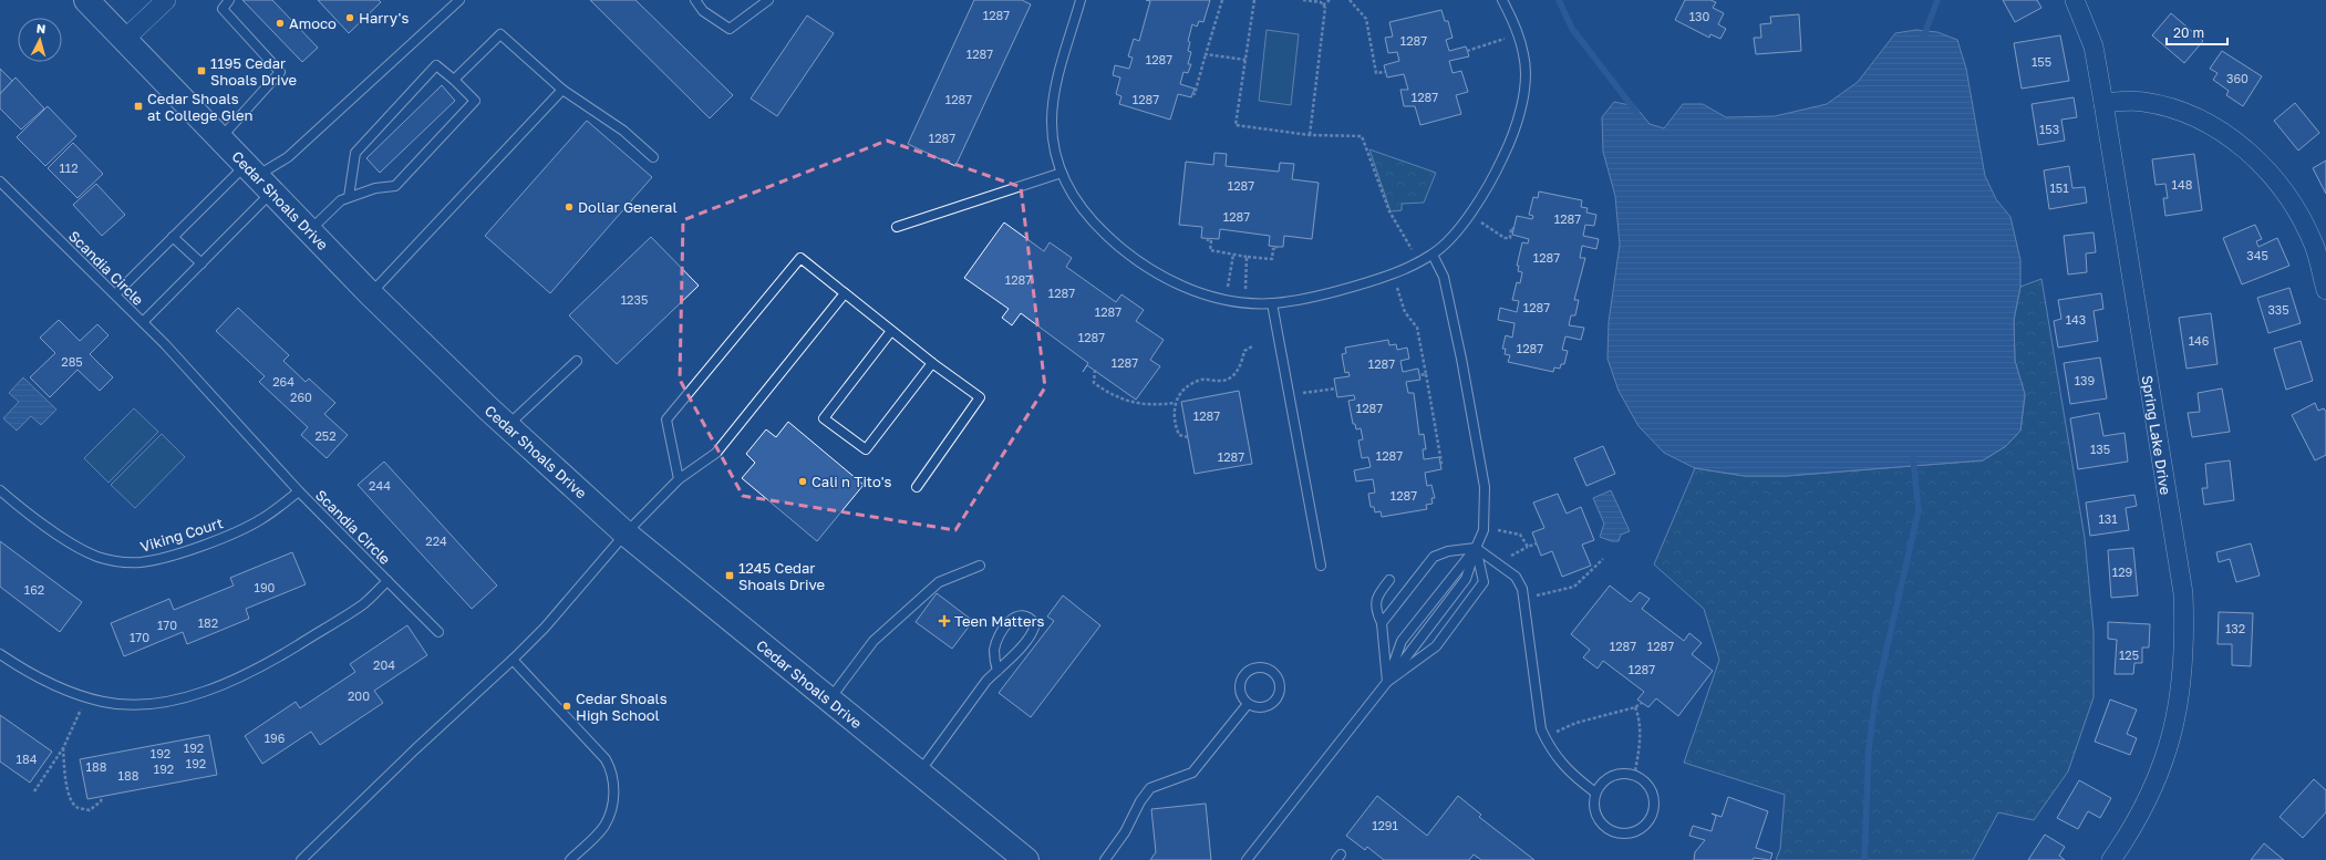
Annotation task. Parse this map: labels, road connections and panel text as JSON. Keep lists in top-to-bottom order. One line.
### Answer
{"streets":{"street":["Cedar Shoals Drive","Spring Lake Drive"],"lane":["Scandia Circle","Viking Court"]},"crossings":[["Scandia Circle","Viking Court"]],"places":{"other":["Harry's","Amoco","Dollar General","Cali n Tito's","Cedar Shoals High School"],"transit":["1195 Cedar Shoals Drive","Cedar Shoals at College Glen","1245 Cedar Shoals Drive"],"health":["Teen Matters"]},"house_numbers":["1287","130","1287","1287","1287","155","360","1287","1287","1287","153","1287","112","148","1287","151","1287","1287","345","1287","1287","1287","1235","1287","335","1287","143","1287","146","1287","285","1287","1287","139","264","260","1287","1287","252","135","1287","1287","244","1287","131","224","129","190","162","182","170","132","170","1287","1287","125","204","1287","200","196","192","192","184","192","188","192","188","1291"],"scale_bar":"20 m","north":"top"}
